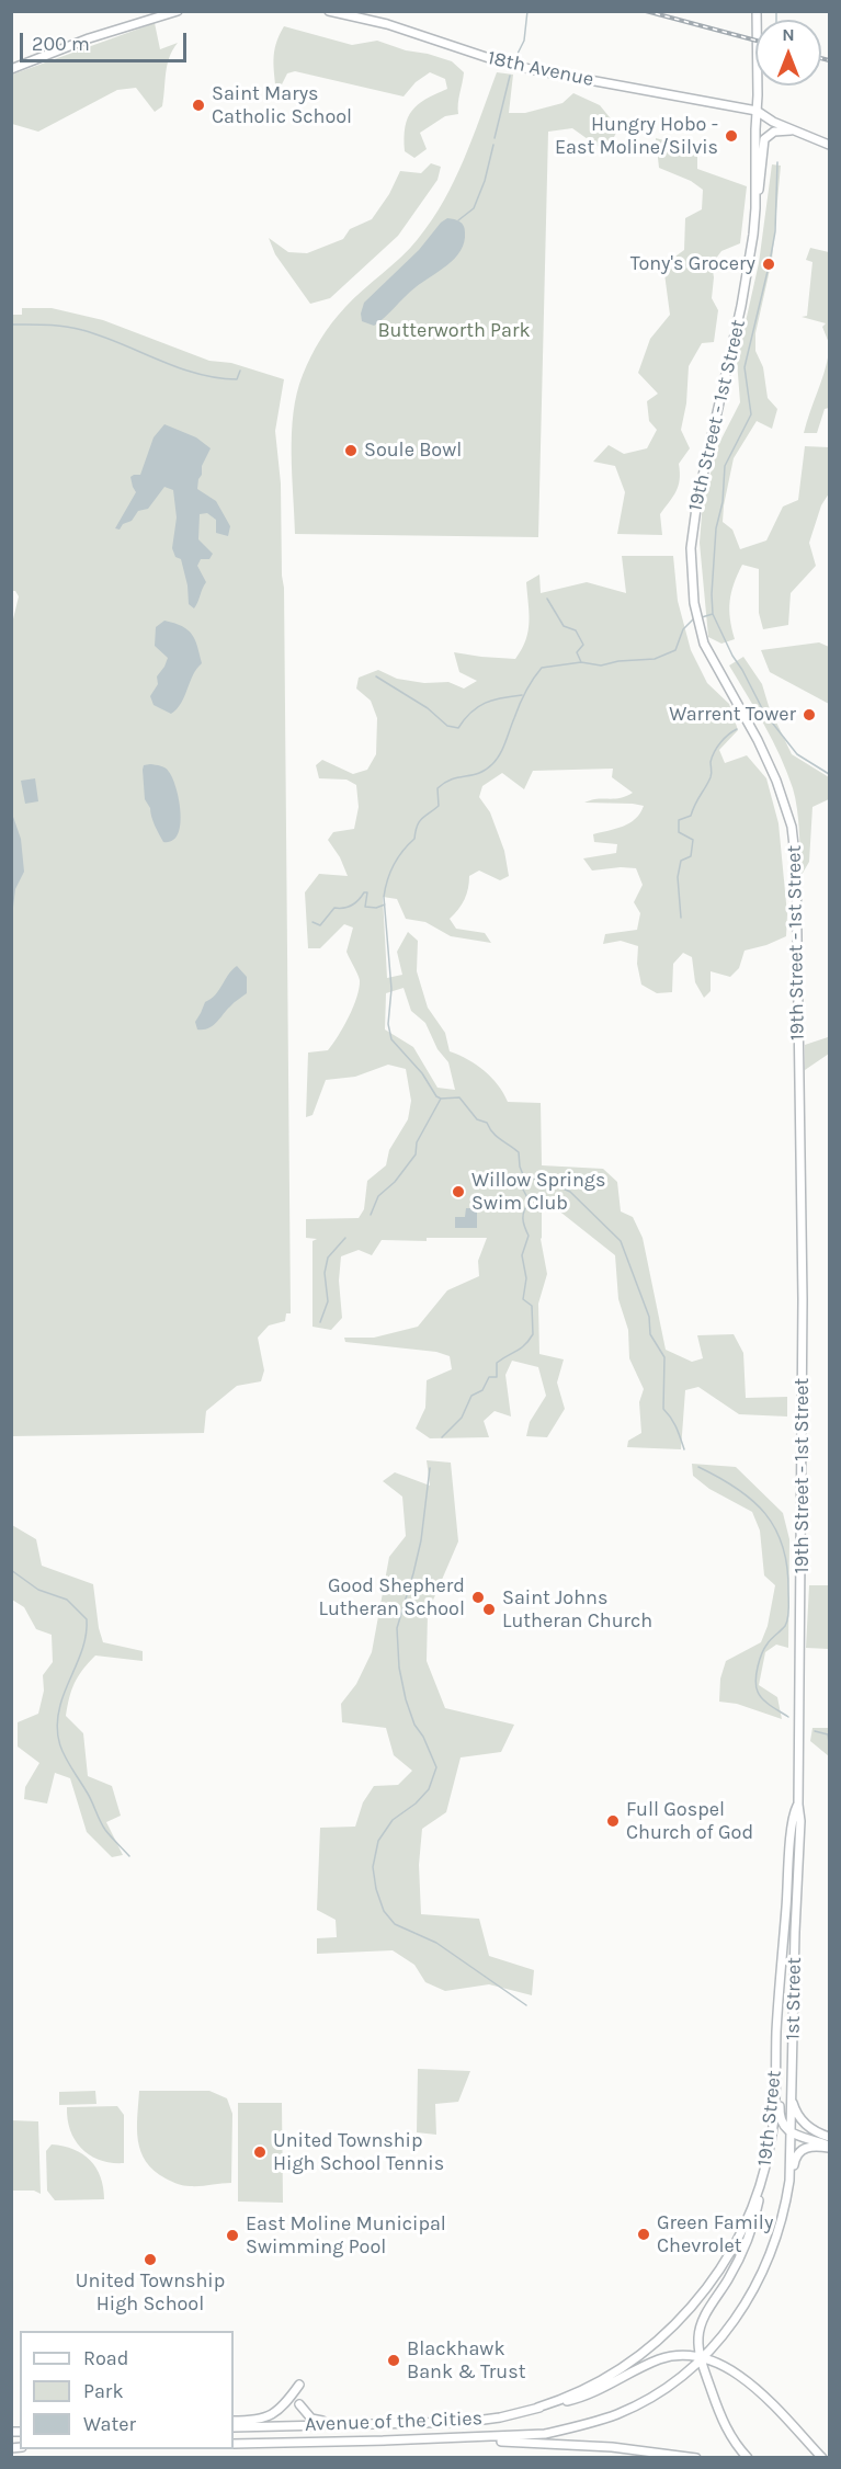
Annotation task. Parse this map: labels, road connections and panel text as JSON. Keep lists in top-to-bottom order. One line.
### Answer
{"streets":{"main road":["18th Avenue","19th Street - 1st Street","1st Street","19th Street","Avenue of the Cities"]},"crossings":[["18th Avenue","19th Street - 1st Street"],["19th Street - 1st Street","1st Street"],["19th Street - 1st Street","19th Street"],["1st Street","19th Street"],["1st Street","Avenue of the Cities"],["19th Street","Avenue of the Cities"]],"parks":["Butterworth Park"],"places":["Saint Marys Catholic School","Hungry Hobo - East Moline/Silvis","Tony's Grocery","Soule Bowl","Warrent Tower","Willow Springs Swim Club","Good Shepherd Lutheran School","Saint Johns Lutheran Church","Full Gospel Church of God","United Township High School Tennis","Green Family Chevrolet","East Moline Municipal Swimming Pool","United Township High School","Blackhawk Bank & Trust"],"legend":["Road","Park","Water"],"scale_bar":"200 m","north":"top"}
